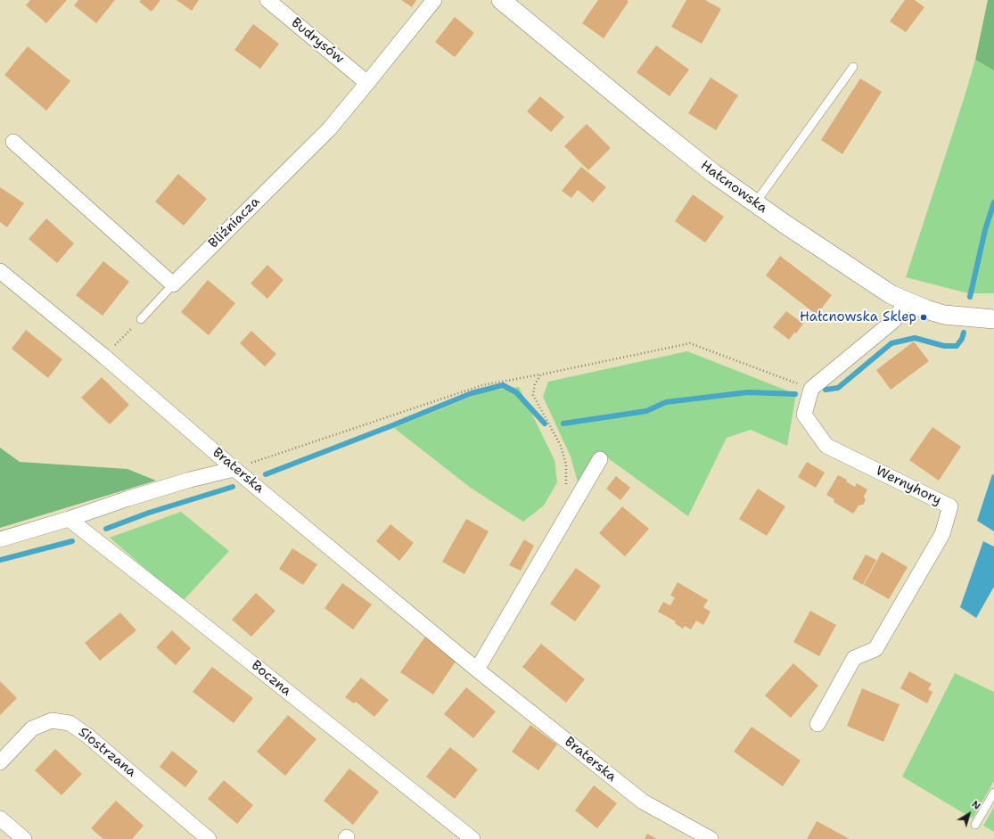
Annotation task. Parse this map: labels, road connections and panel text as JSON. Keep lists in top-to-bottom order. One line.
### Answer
{"streets":{"street":["Budrysów","Hałcnowska","Bliźniacza","Braterska","Wernyhory","Boczna","Siostrzana"]},"crossings":[["Budrysów","Bliźniacza"]],"places":["Hałcnowska Sklep"],"north":"top right"}
